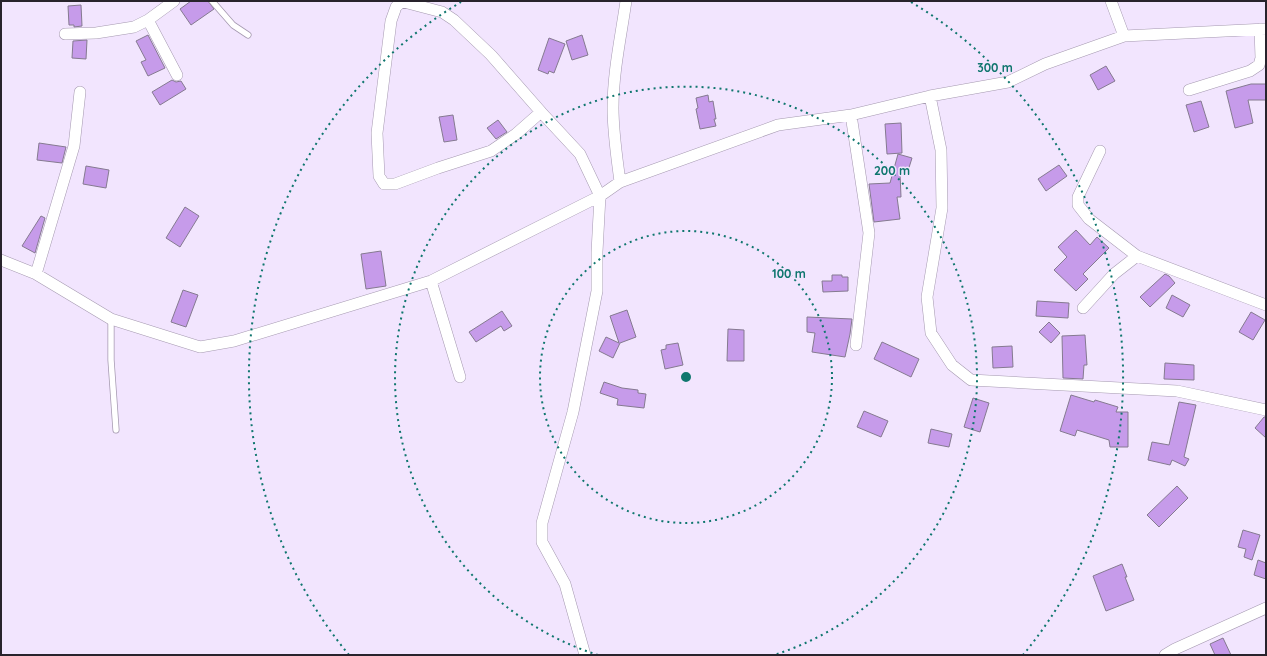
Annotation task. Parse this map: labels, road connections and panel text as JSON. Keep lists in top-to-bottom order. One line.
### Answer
{"rings":["300 m","200 m","100 m"]}
